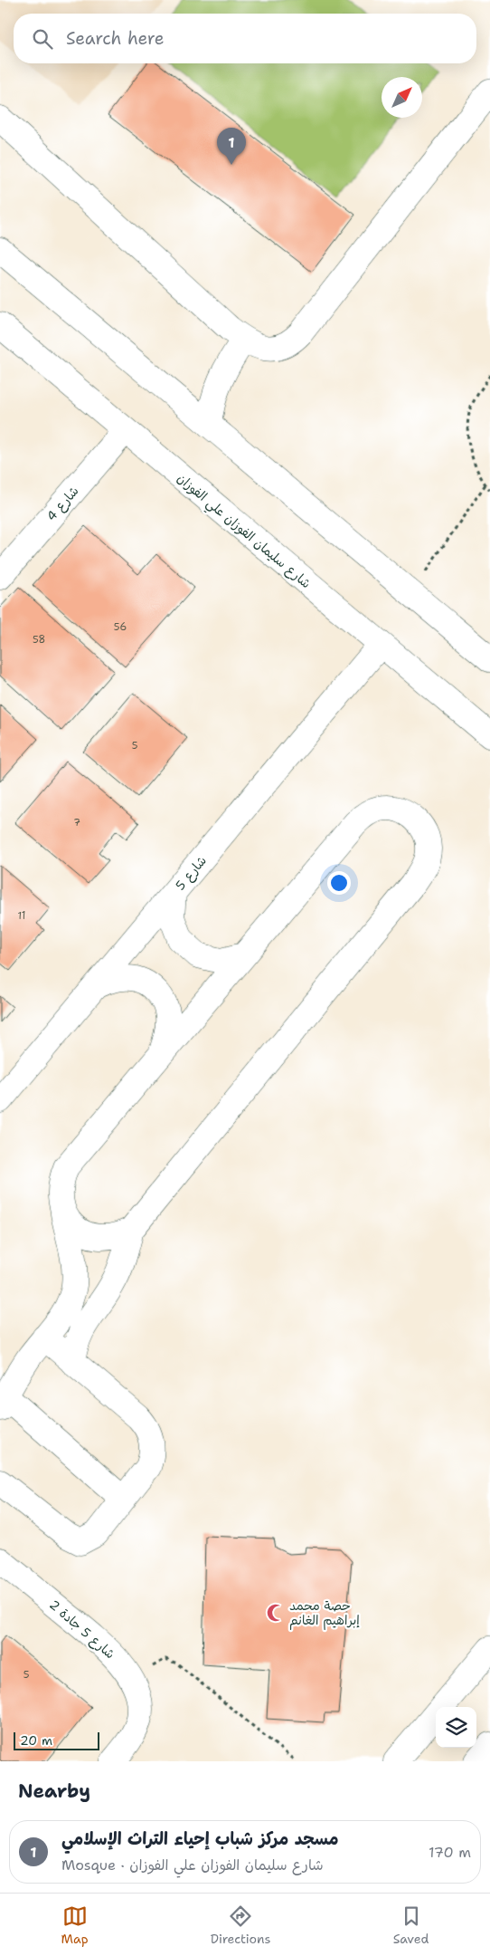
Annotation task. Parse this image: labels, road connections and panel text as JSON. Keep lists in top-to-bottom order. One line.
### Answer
{"streets":{"street":["شارع 4","شارع سليمان الفوزان علي الفوزان","شارع 5","شارع 5 جادة 2"]},"crossings":[["شارع 4","شارع سليمان الفوزان علي الفوزان"],["شارع سليمان الفوزان علي الفوزان","شارع 5"]],"places":{"mosque":["حصة محمد إبراهيم الغانم"]},"house_numbers":["56","58","5","7","11","5"],"scale_bar":"20 m","north":"top right","page":{"search":"Search here","pins":"1","scale":"20 m","heading":"Nearby","list":[{"mark":"1","name":"مسجد مركز شباب إحياء التراث الإسلامي","note":"Mosque · شارع سليمان الفوزان علي الفوزان","value":"170 m"}],"nav":["Map","Directions","Saved"]}}
